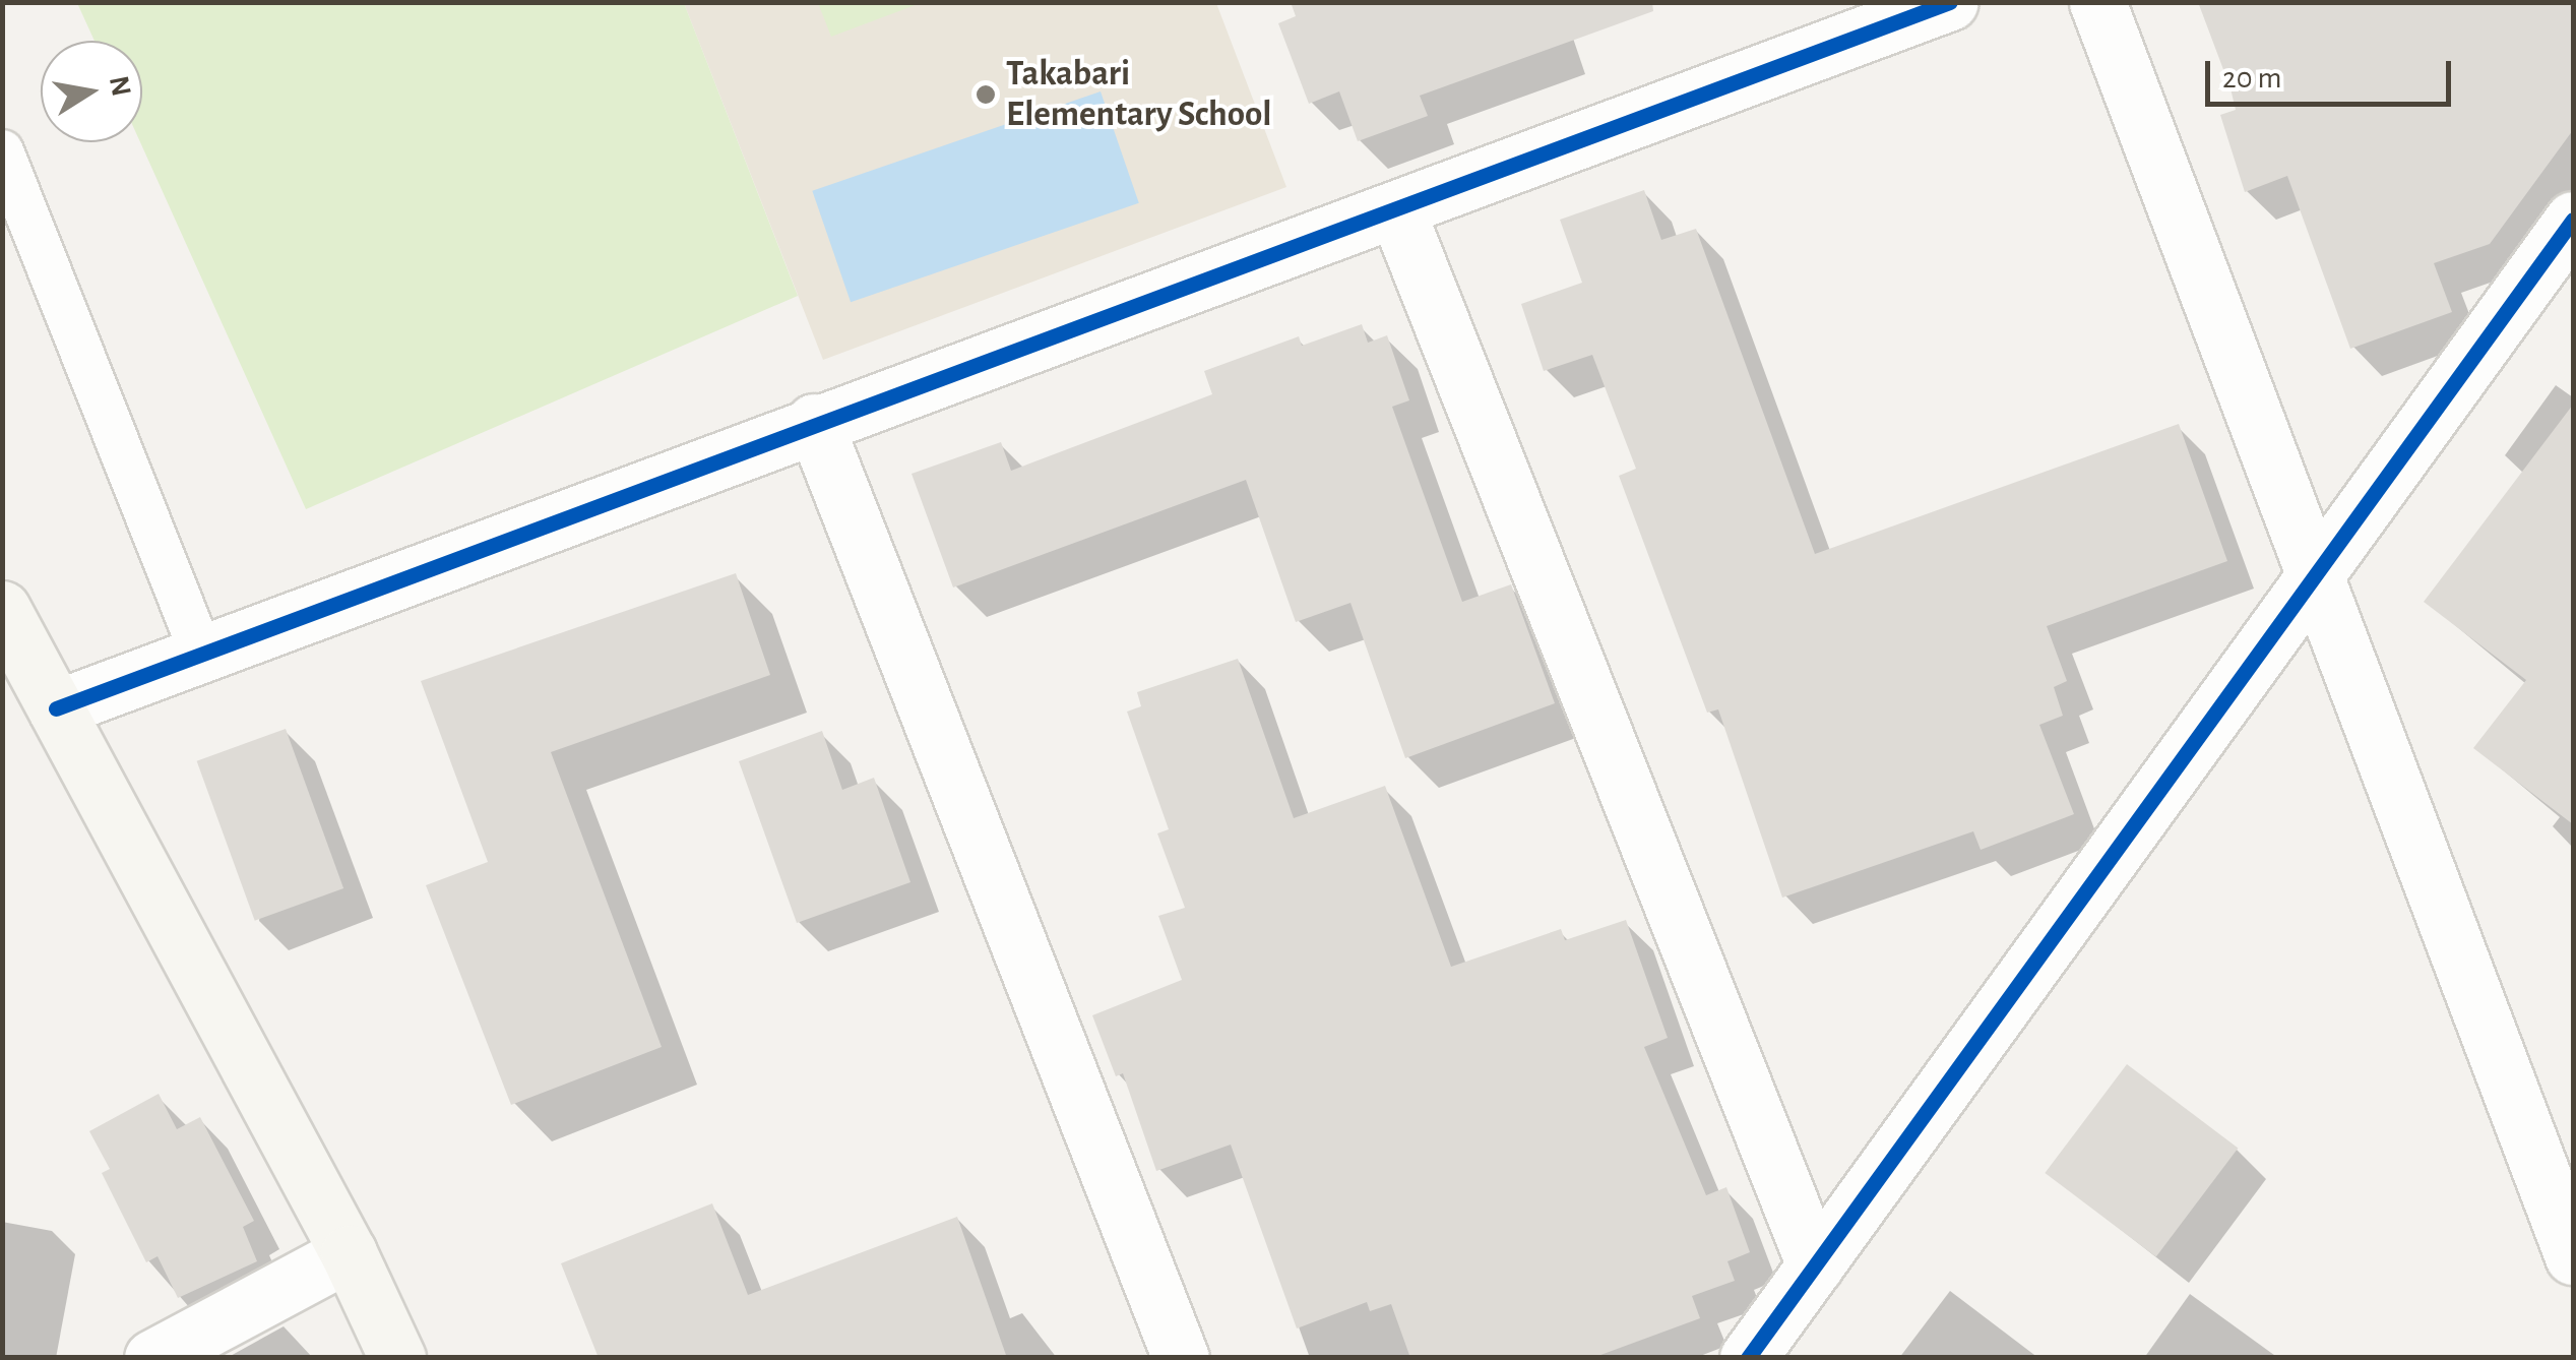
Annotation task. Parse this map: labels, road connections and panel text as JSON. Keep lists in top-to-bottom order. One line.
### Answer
{"places":["Takabari Elementary School"],"scale_bar":"20 m","north":"right"}
